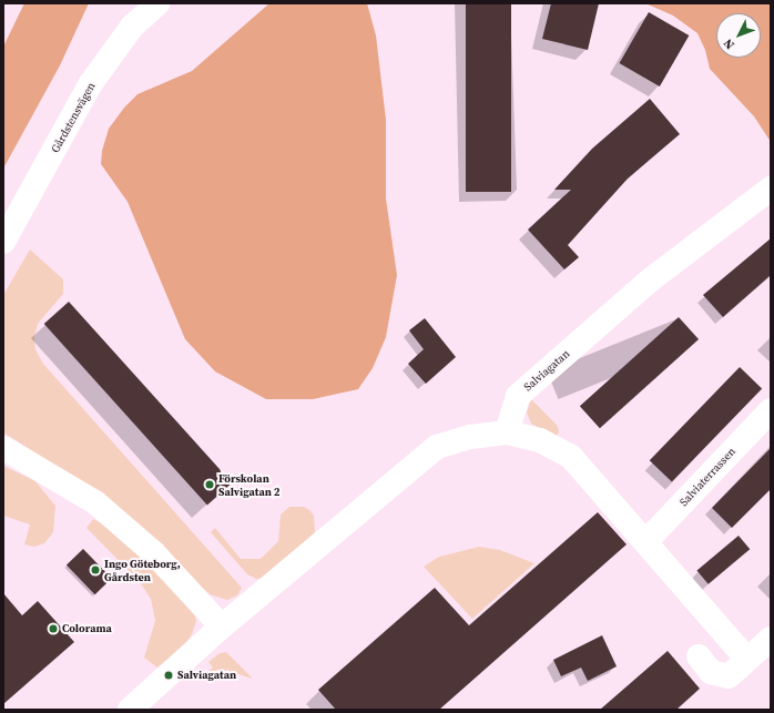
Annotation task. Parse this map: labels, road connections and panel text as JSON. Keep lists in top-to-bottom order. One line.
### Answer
{"streets":{"street":["Gårdstensvägen","Salviagatan","Salviaterrassen"]},"places":["Förskolan Salvigatan 2","Ingo Göteborg, Gårdsten","Colorama","Salviagatan"],"north":"bottom left"}
